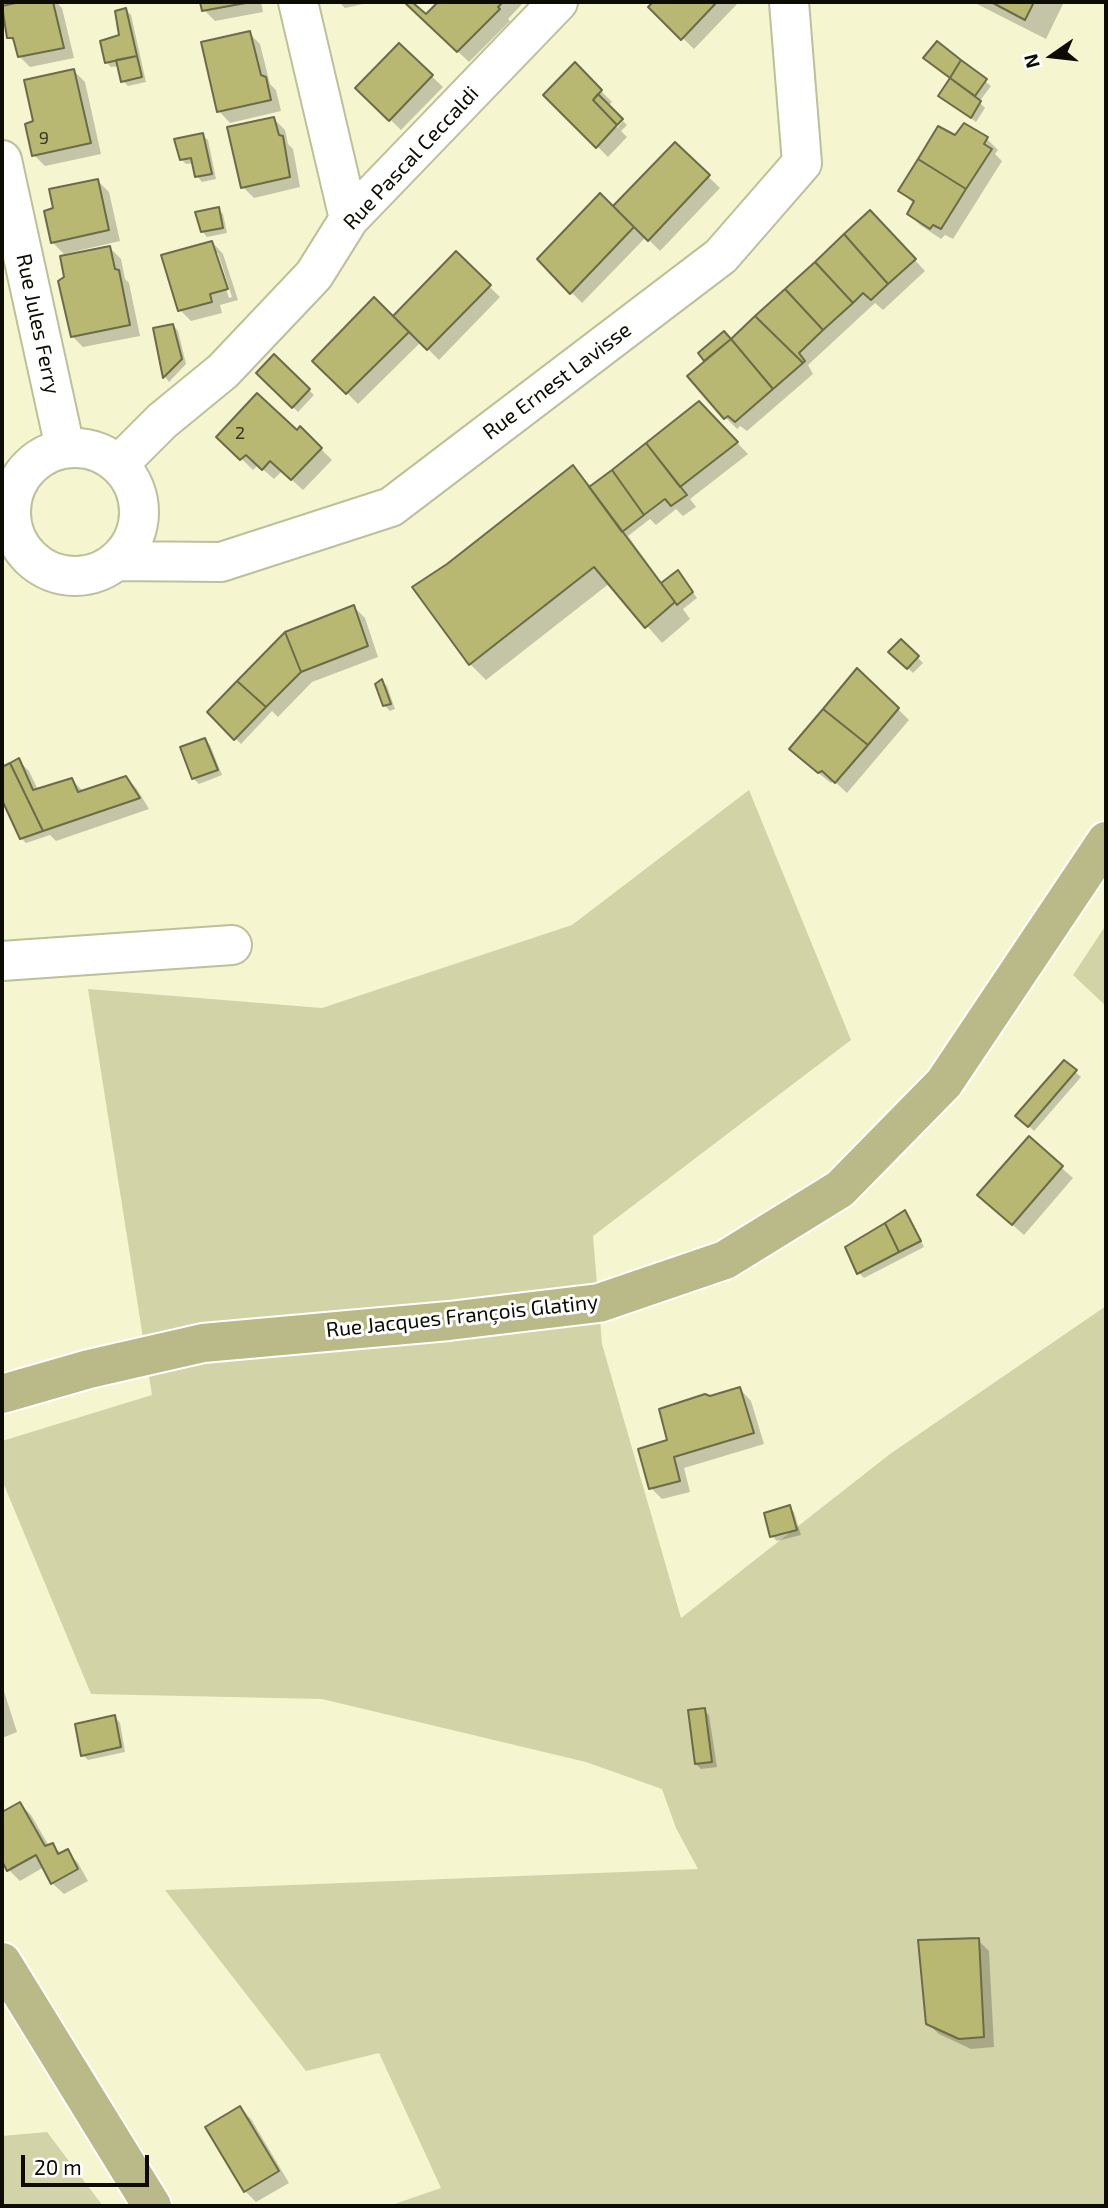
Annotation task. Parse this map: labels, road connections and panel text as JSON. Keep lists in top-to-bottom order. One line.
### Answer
{"streets":{"main road":["Rue Jacques François Glatiny"],"street":["Rue Pascal Ceccaldi","Rue Jules Ferry","Rue Ernest Lavisse"]},"crossings":[["Rue Pascal Ceccaldi","Rue Jules Ferry"],["Rue Pascal Ceccaldi","Rue Ernest Lavisse"],["Rue Jules Ferry","Rue Ernest Lavisse"]],"house_numbers":["9","2"],"scale_bar":"20 m","north":"left"}
